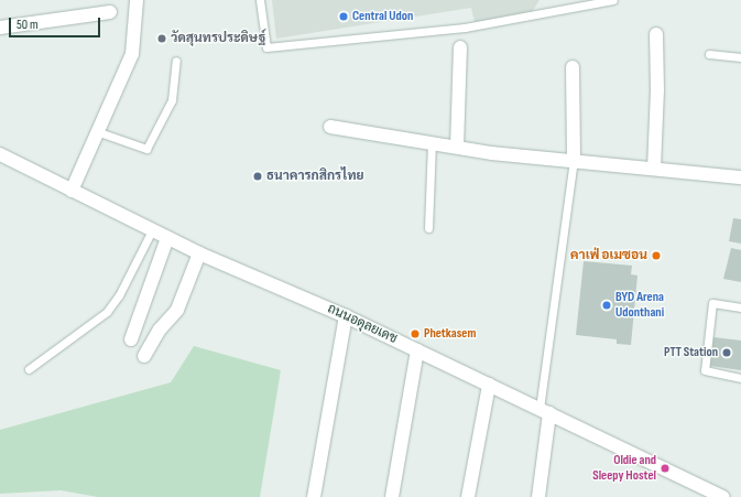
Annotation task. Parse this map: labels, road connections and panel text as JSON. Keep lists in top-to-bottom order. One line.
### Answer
{"streets":{"street":["ถนนอดุลยเดช"]},"places":["Central Udon","วัดสุนทรประดิษฐ์","ธนาคารกสิกรไทย","คาเฟ่ อเมซอน","BYD Arena Udonthani","Phetkasem","PTT Station","Oldie and Sleepy Hostel"],"scale_bar":"50 m"}
